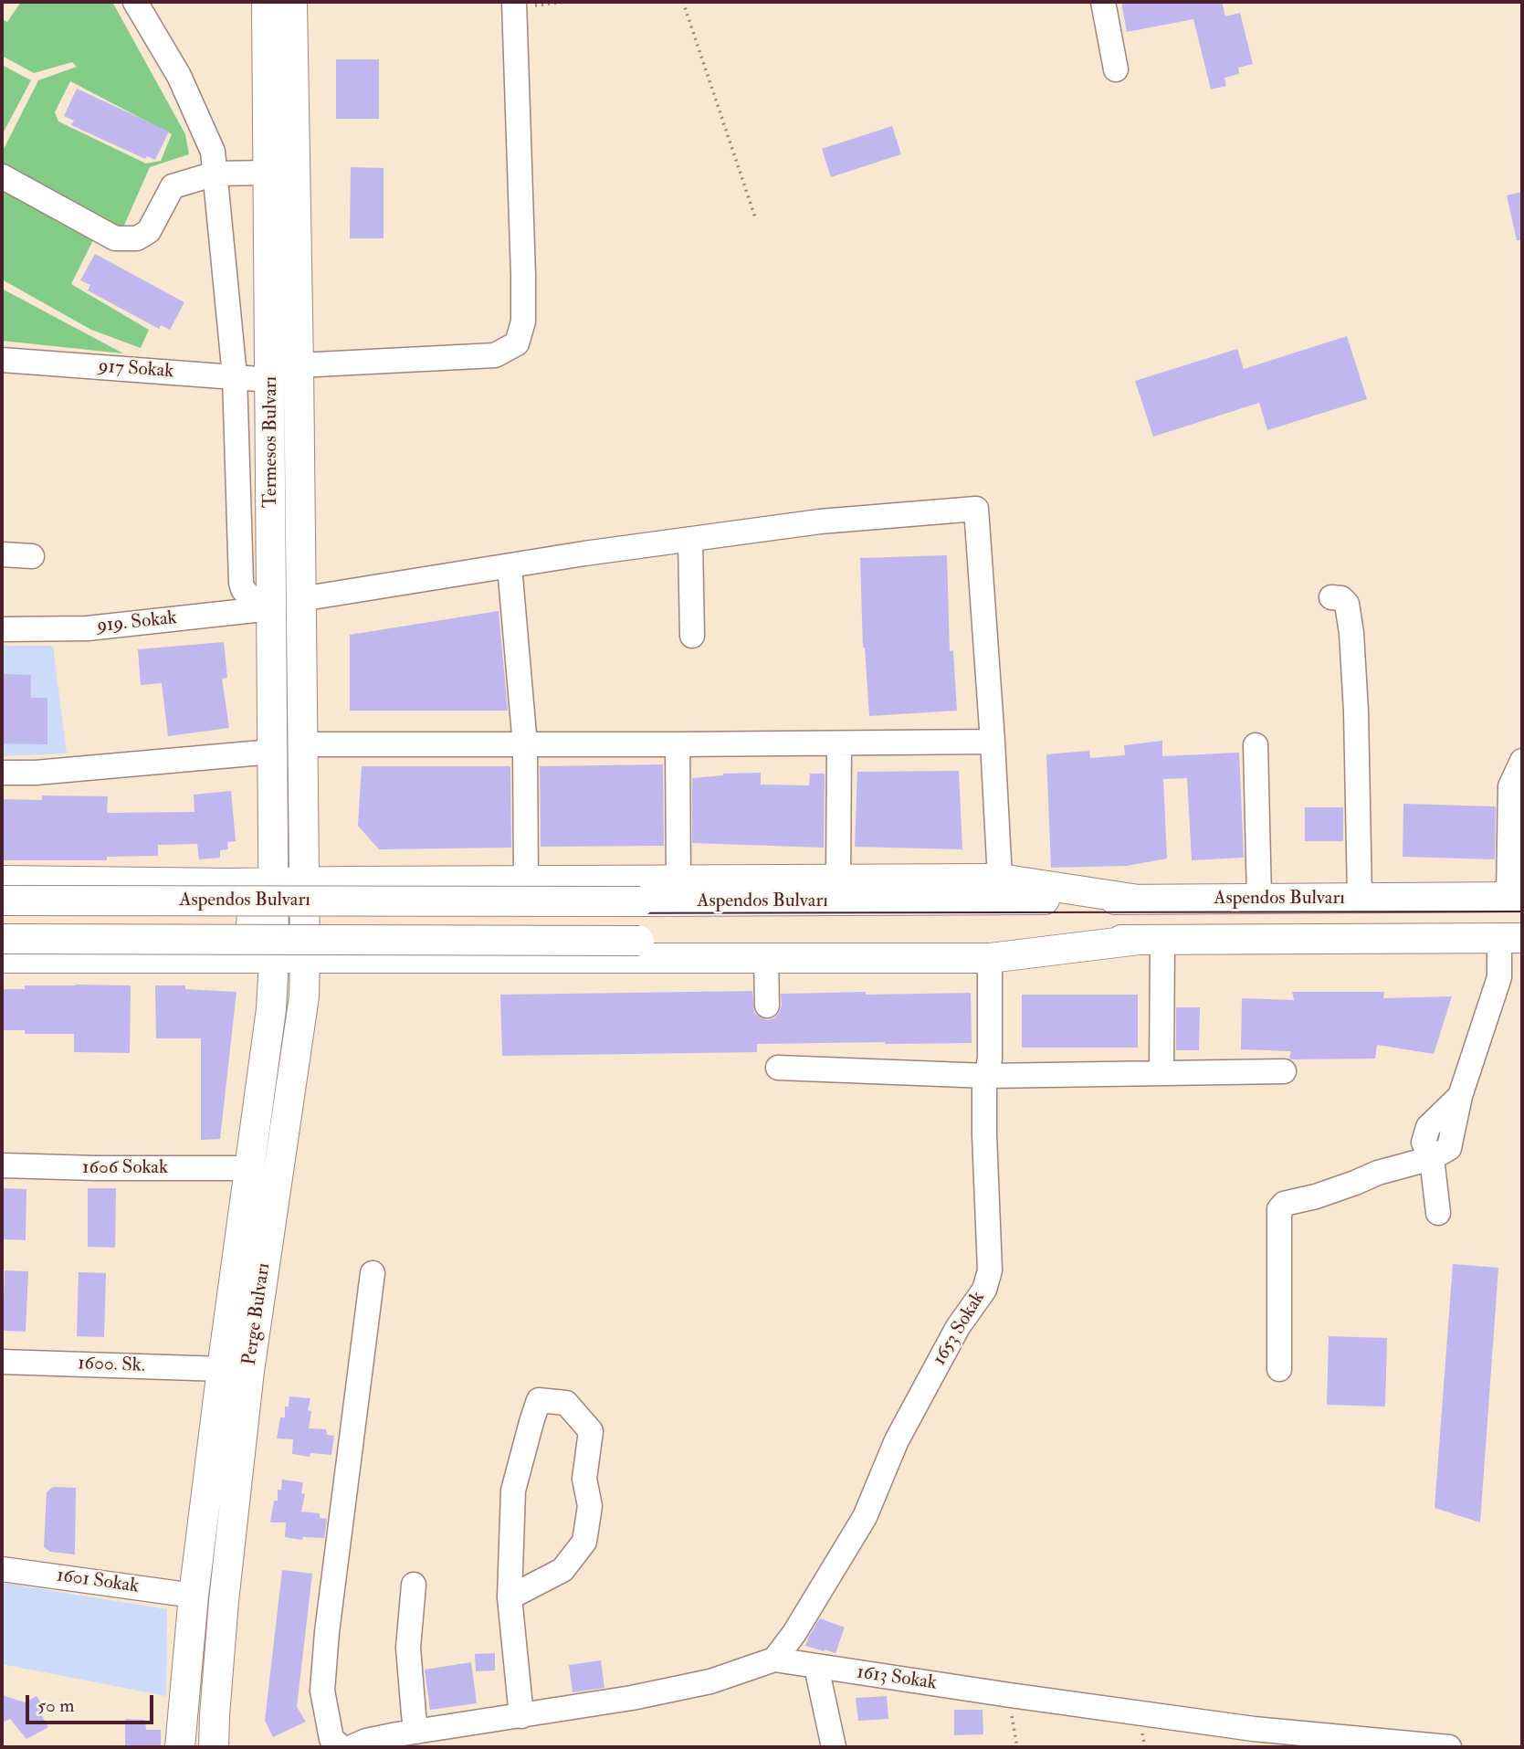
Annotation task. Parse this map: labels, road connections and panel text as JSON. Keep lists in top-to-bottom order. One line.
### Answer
{"streets":{"main road":["Termesos Bulvarı","Aspendos Bulvarı","Perge Bulvarı"],"street":["917 Sokak","919. Sokak","1606 Sokak","1653 Sokak","1600. Sk.","1601 Sokak","1613 Sokak"]},"crossings":[["917 Sokak","Termesos Bulvarı"],["Termesos Bulvarı","919. Sokak"],["Termesos Bulvarı","Perge Bulvarı"],["1606 Sokak","Perge Bulvarı"],["Perge Bulvarı","1600. Sk."],["Perge Bulvarı","1601 Sokak"],["1653 Sokak","1613 Sokak"]],"scale_bar":"50 m"}
